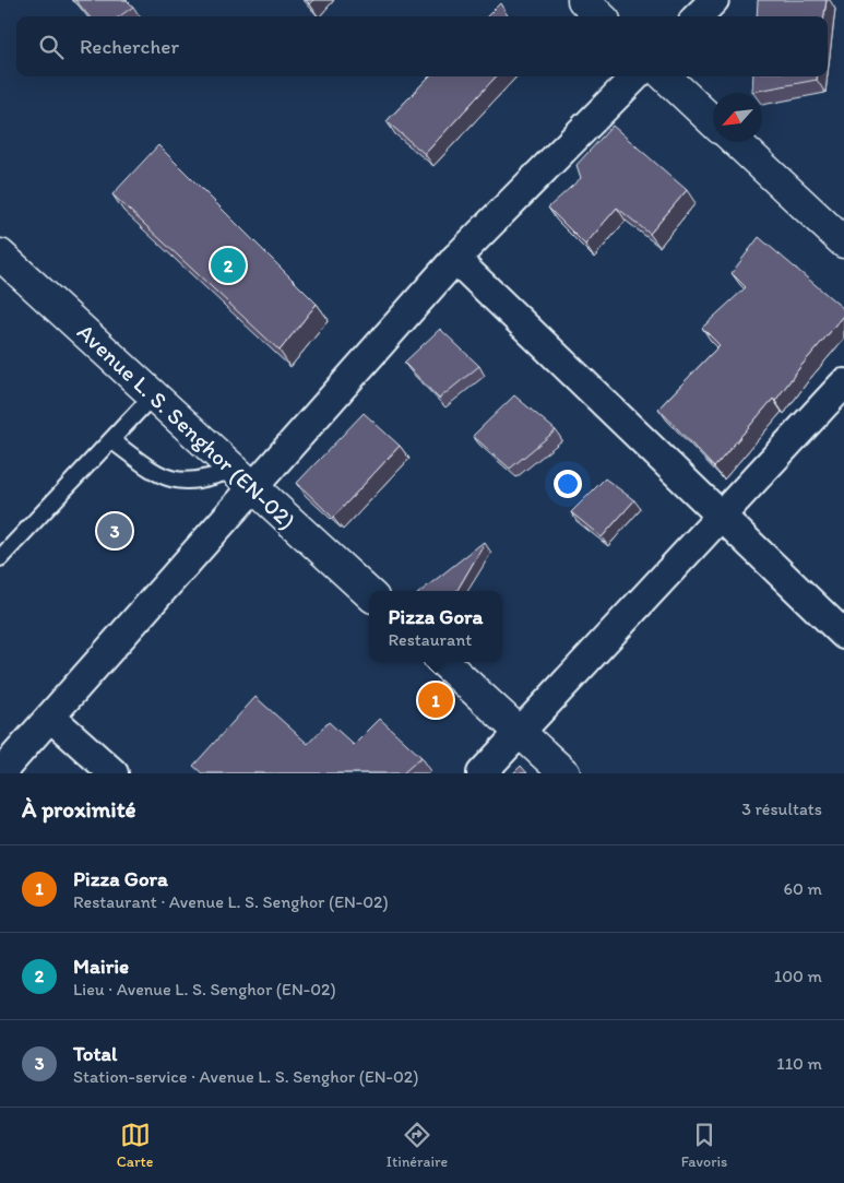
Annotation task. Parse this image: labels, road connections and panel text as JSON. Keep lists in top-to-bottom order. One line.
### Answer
{"streets":{"main road":["Avenue L. S. Senghor (EN-02)"]},"north":"bottom left","page":{"search":"Rechercher","pins":["2","3","1"],"popup":["Pizza Gora","Restaurant"],"heading":["À proximité","3 résultats"],"list":[{"mark":"1","name":"Pizza Gora","note":"Restaurant · Avenue L. S. Senghor (EN-02)","value":"60 m"},{"mark":"2","name":"Mairie","note":"Lieu · Avenue L. S. Senghor (EN-02)","value":"100 m"},{"mark":"3","name":"Total","note":"Station-service · Avenue L. S. Senghor (EN-02)","value":"110 m"}],"nav":["Carte","Itinéraire","Favoris"]}}
